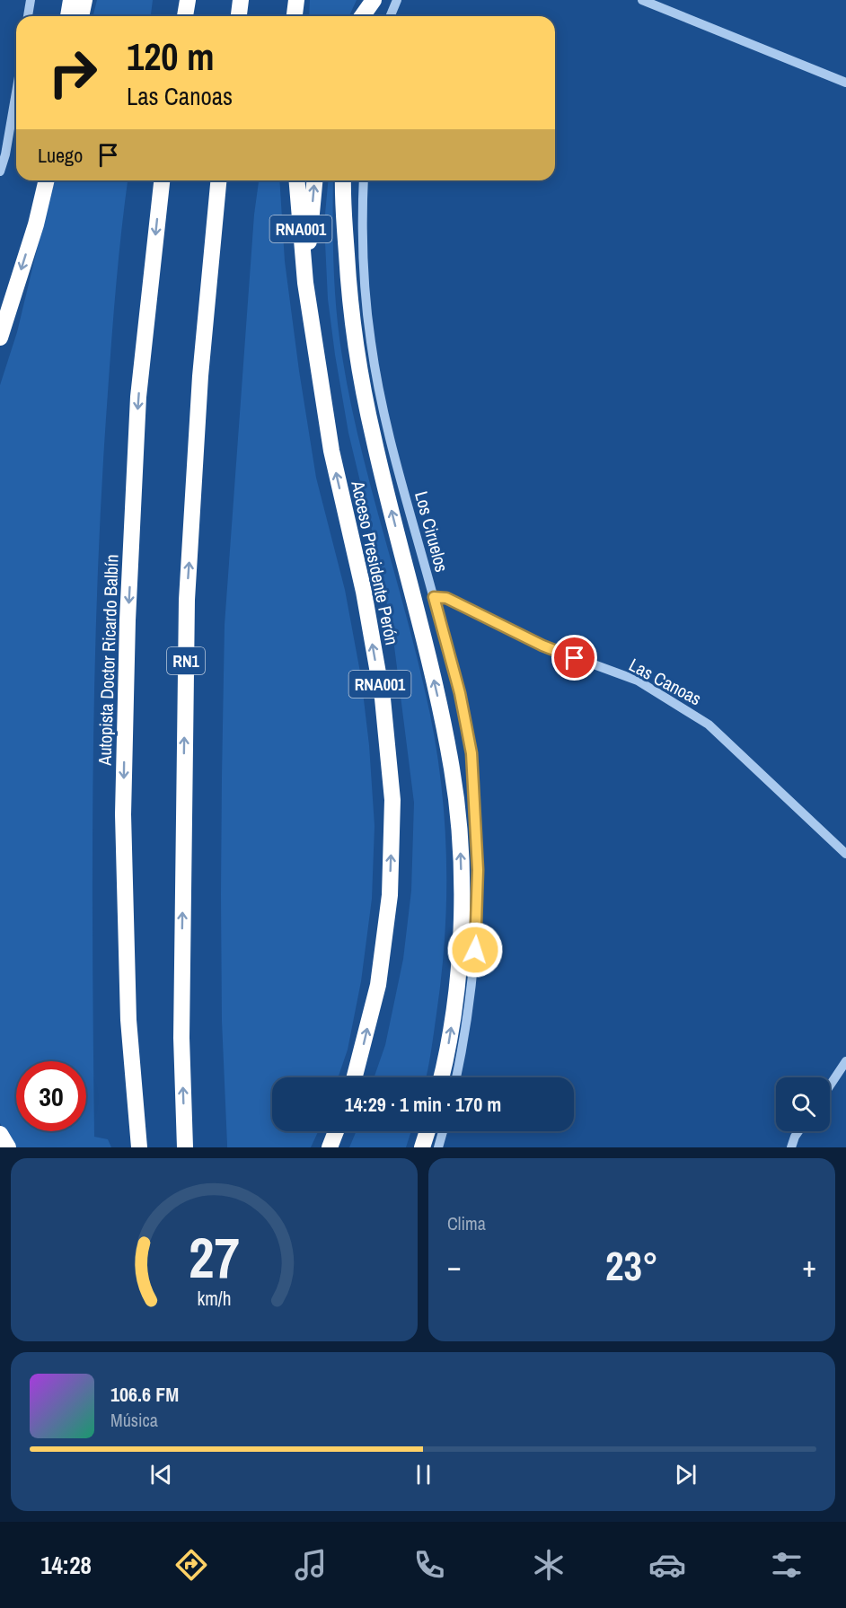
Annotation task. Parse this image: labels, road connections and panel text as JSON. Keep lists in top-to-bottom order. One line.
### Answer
{"streets":{"highway":["RNA001","Acceso Presidente Perón","Autopista Doctor Ricardo Balbín","RN1"],"street":["Los Ciruelos","Las Canoas"]},"crossings":[["Los Ciruelos","Las Canoas"]],"page":{"turn":["120 m","Las Canoas"],"then":"Luego","limit":"30","trip":"14:29 · 1 min · 170 m","tile":"Clima","heat":["−","23°","+"],"song":["106.6 FM","Música"],"tabs":"14:28","gauge":["27","km/h"]}}
